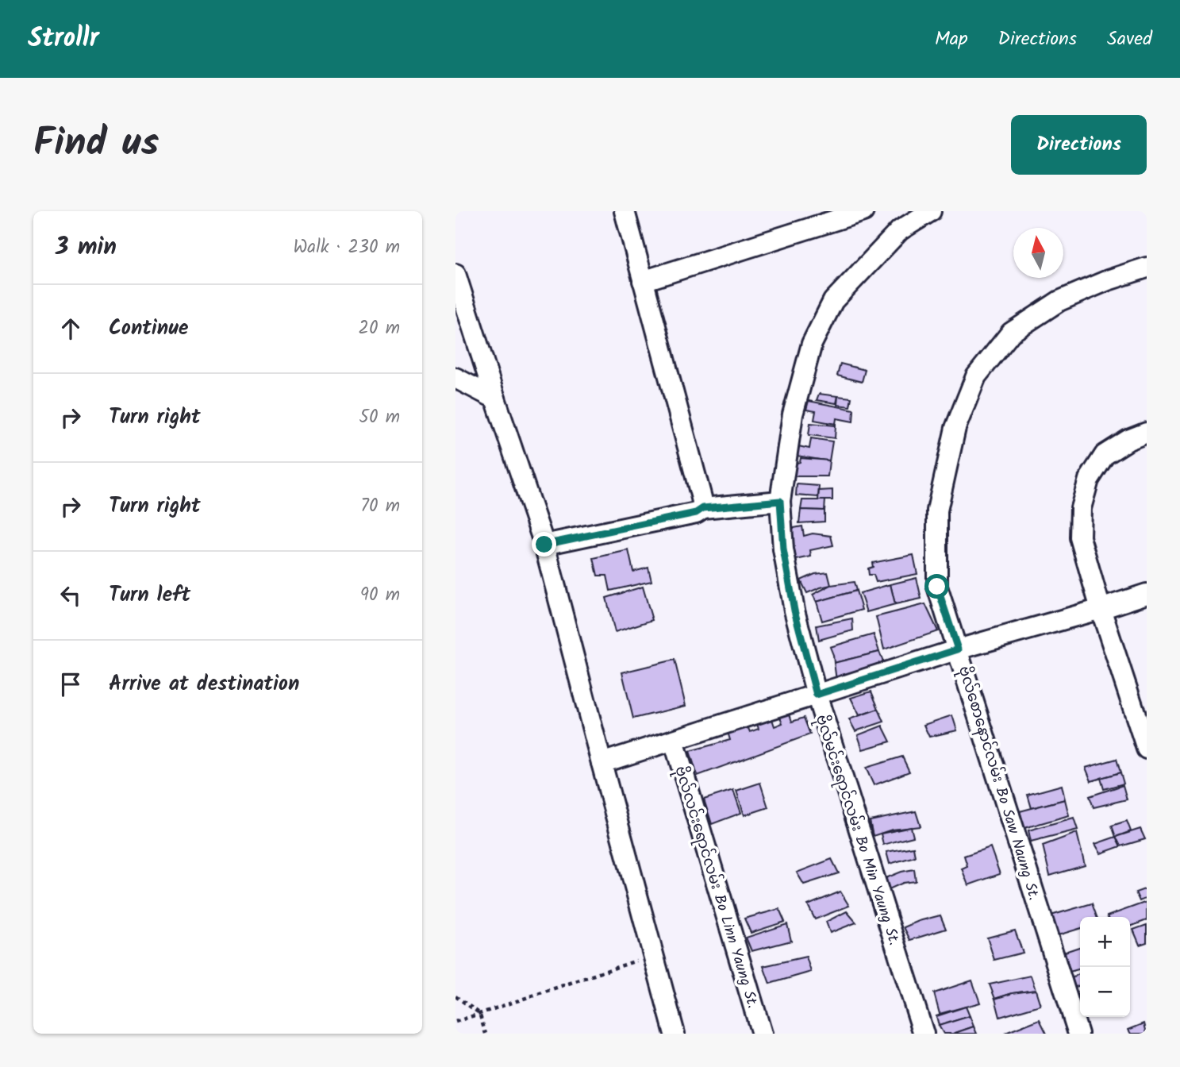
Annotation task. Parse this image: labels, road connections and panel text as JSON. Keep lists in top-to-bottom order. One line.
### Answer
{"streets":{"street":["ဗိုလ်စောနောင်လမ်း Bo Saw Naung St.","ဗိုလ်မင်းရောင်လမ်း Bo Min Yaung St.","ဗိုလ်လင်းရောင်လမ်း Bo Linn Yaung St."]},"north":"top","page":{"header":"Strollr","nav":["Map","Directions","Saved"],"title":"Find us","buttons":"Directions","heading":["3 min","Walk · 230 m"],"list":[["Continue","20 m"],["Turn right","50 m"],["Turn right","70 m"],["Turn left","90 m"],"Arrive at destination"],"map_buttons":["+","−"]}}
